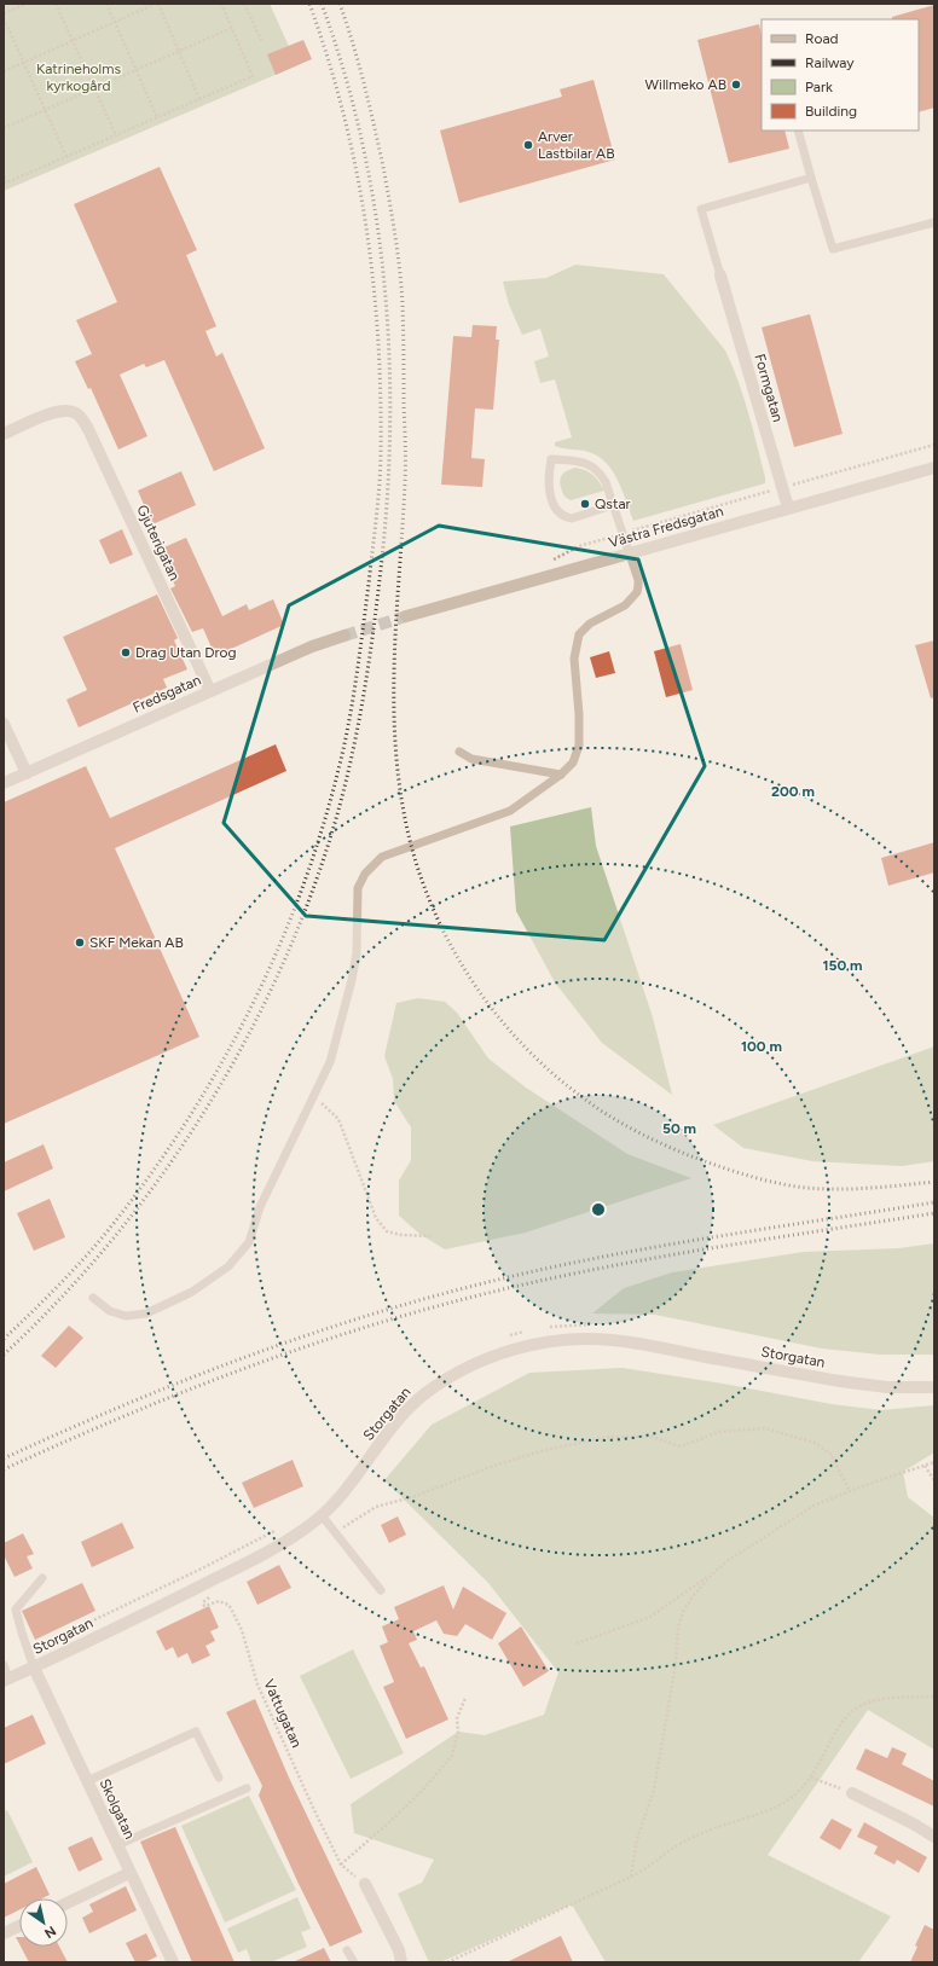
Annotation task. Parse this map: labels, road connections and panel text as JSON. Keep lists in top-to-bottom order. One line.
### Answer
{"streets":{"street":["Formgatan","Västra Fredsgatan","Gjuterigatan","Fredsgatan","Storgatan","Skolgatan"],"path":["Vattugatan"]},"crossings":[["Formgatan","Västra Fredsgatan"],["Gjuterigatan","Fredsgatan"],["Storgatan","Vattugatan"],["Storgatan","Skolgatan"]],"parks":["Katrineholms kyrkogård"],"places":["Willmeko AB","Arver Lastbilar AB","Qstar","Drag Utan Drog","SKF Mekan AB"],"legend":["Road","Railway","Park","Building"],"north":"bottom right","rings":["200 m","150 m","100 m","50 m"]}
